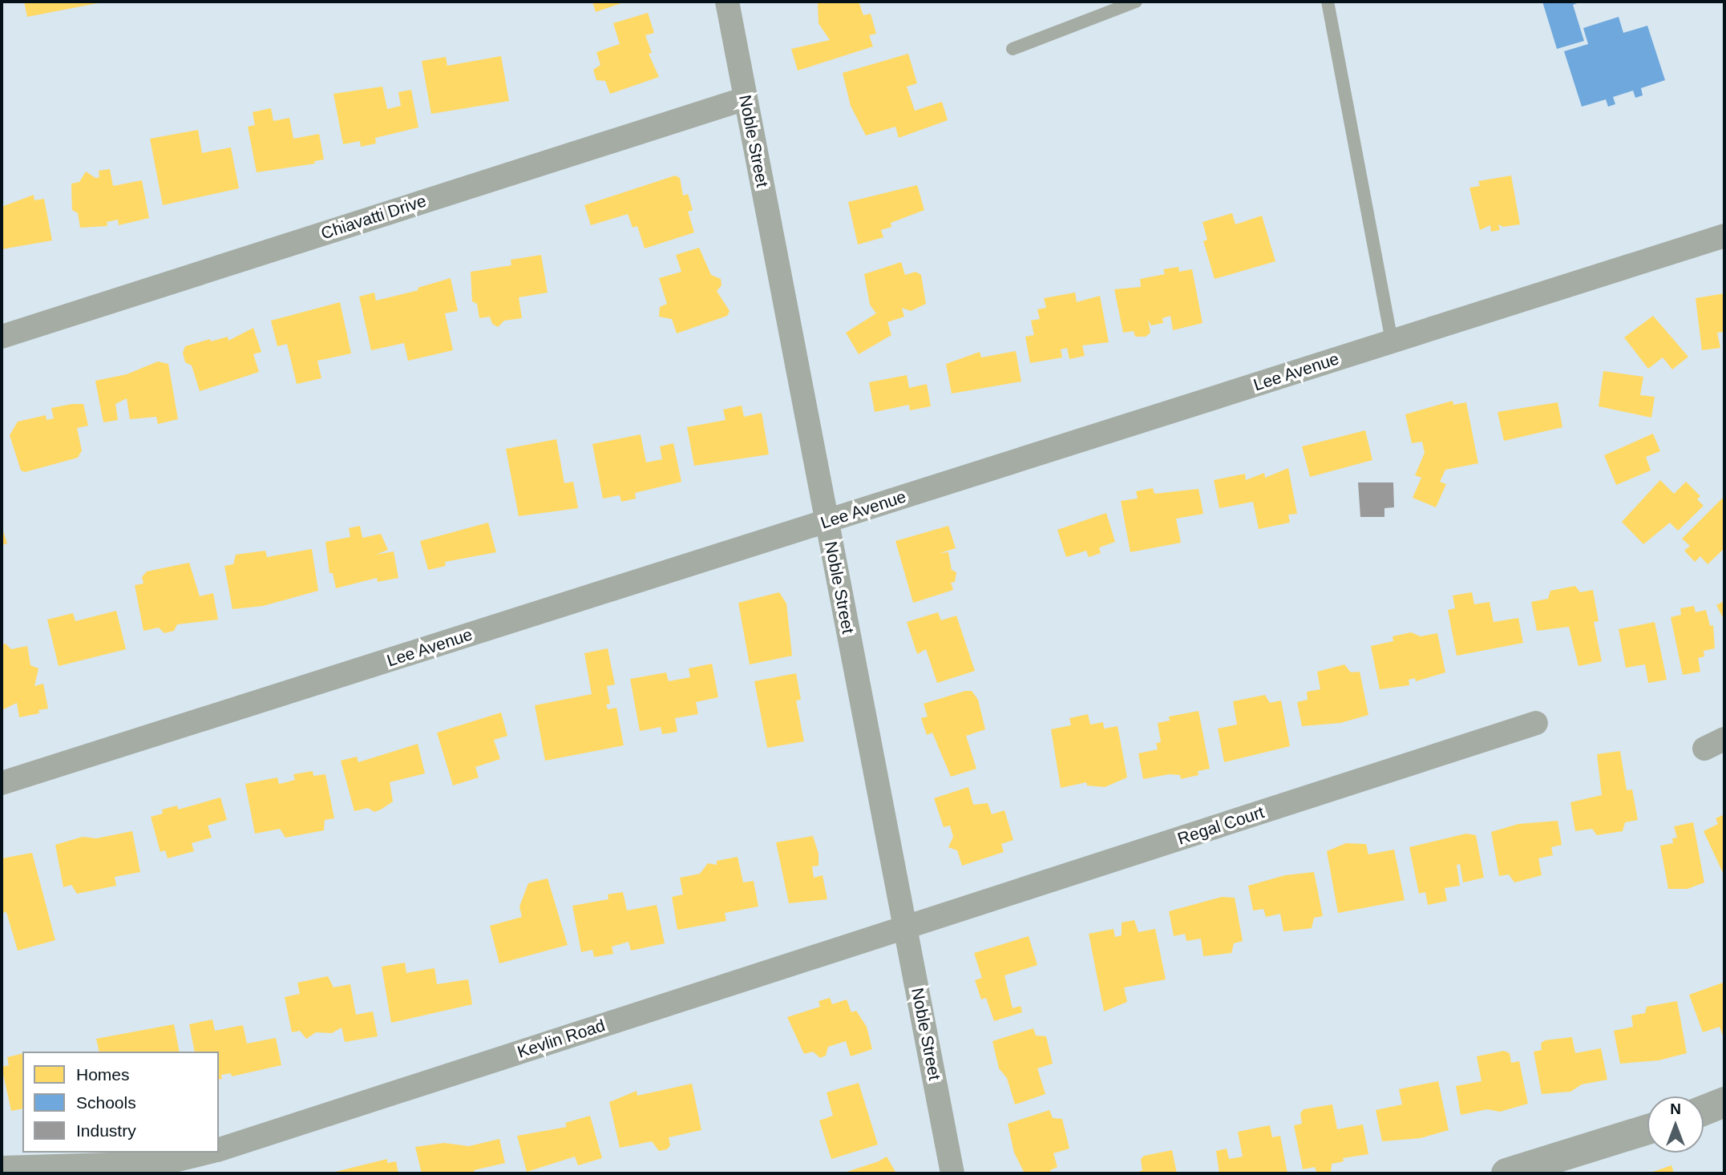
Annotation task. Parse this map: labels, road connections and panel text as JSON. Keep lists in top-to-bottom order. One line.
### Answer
{"streets":{"street":["Noble Street","Chiavatti Drive","Lee Avenue","Regal Court","Kevlin Road"]},"crossings":[["Noble Street","Chiavatti Drive"],["Noble Street","Lee Avenue"],["Noble Street","Regal Court"],["Noble Street","Kevlin Road"],["Regal Court","Kevlin Road"]],"legend":["Homes","Schools","Industry"],"north":"top"}
